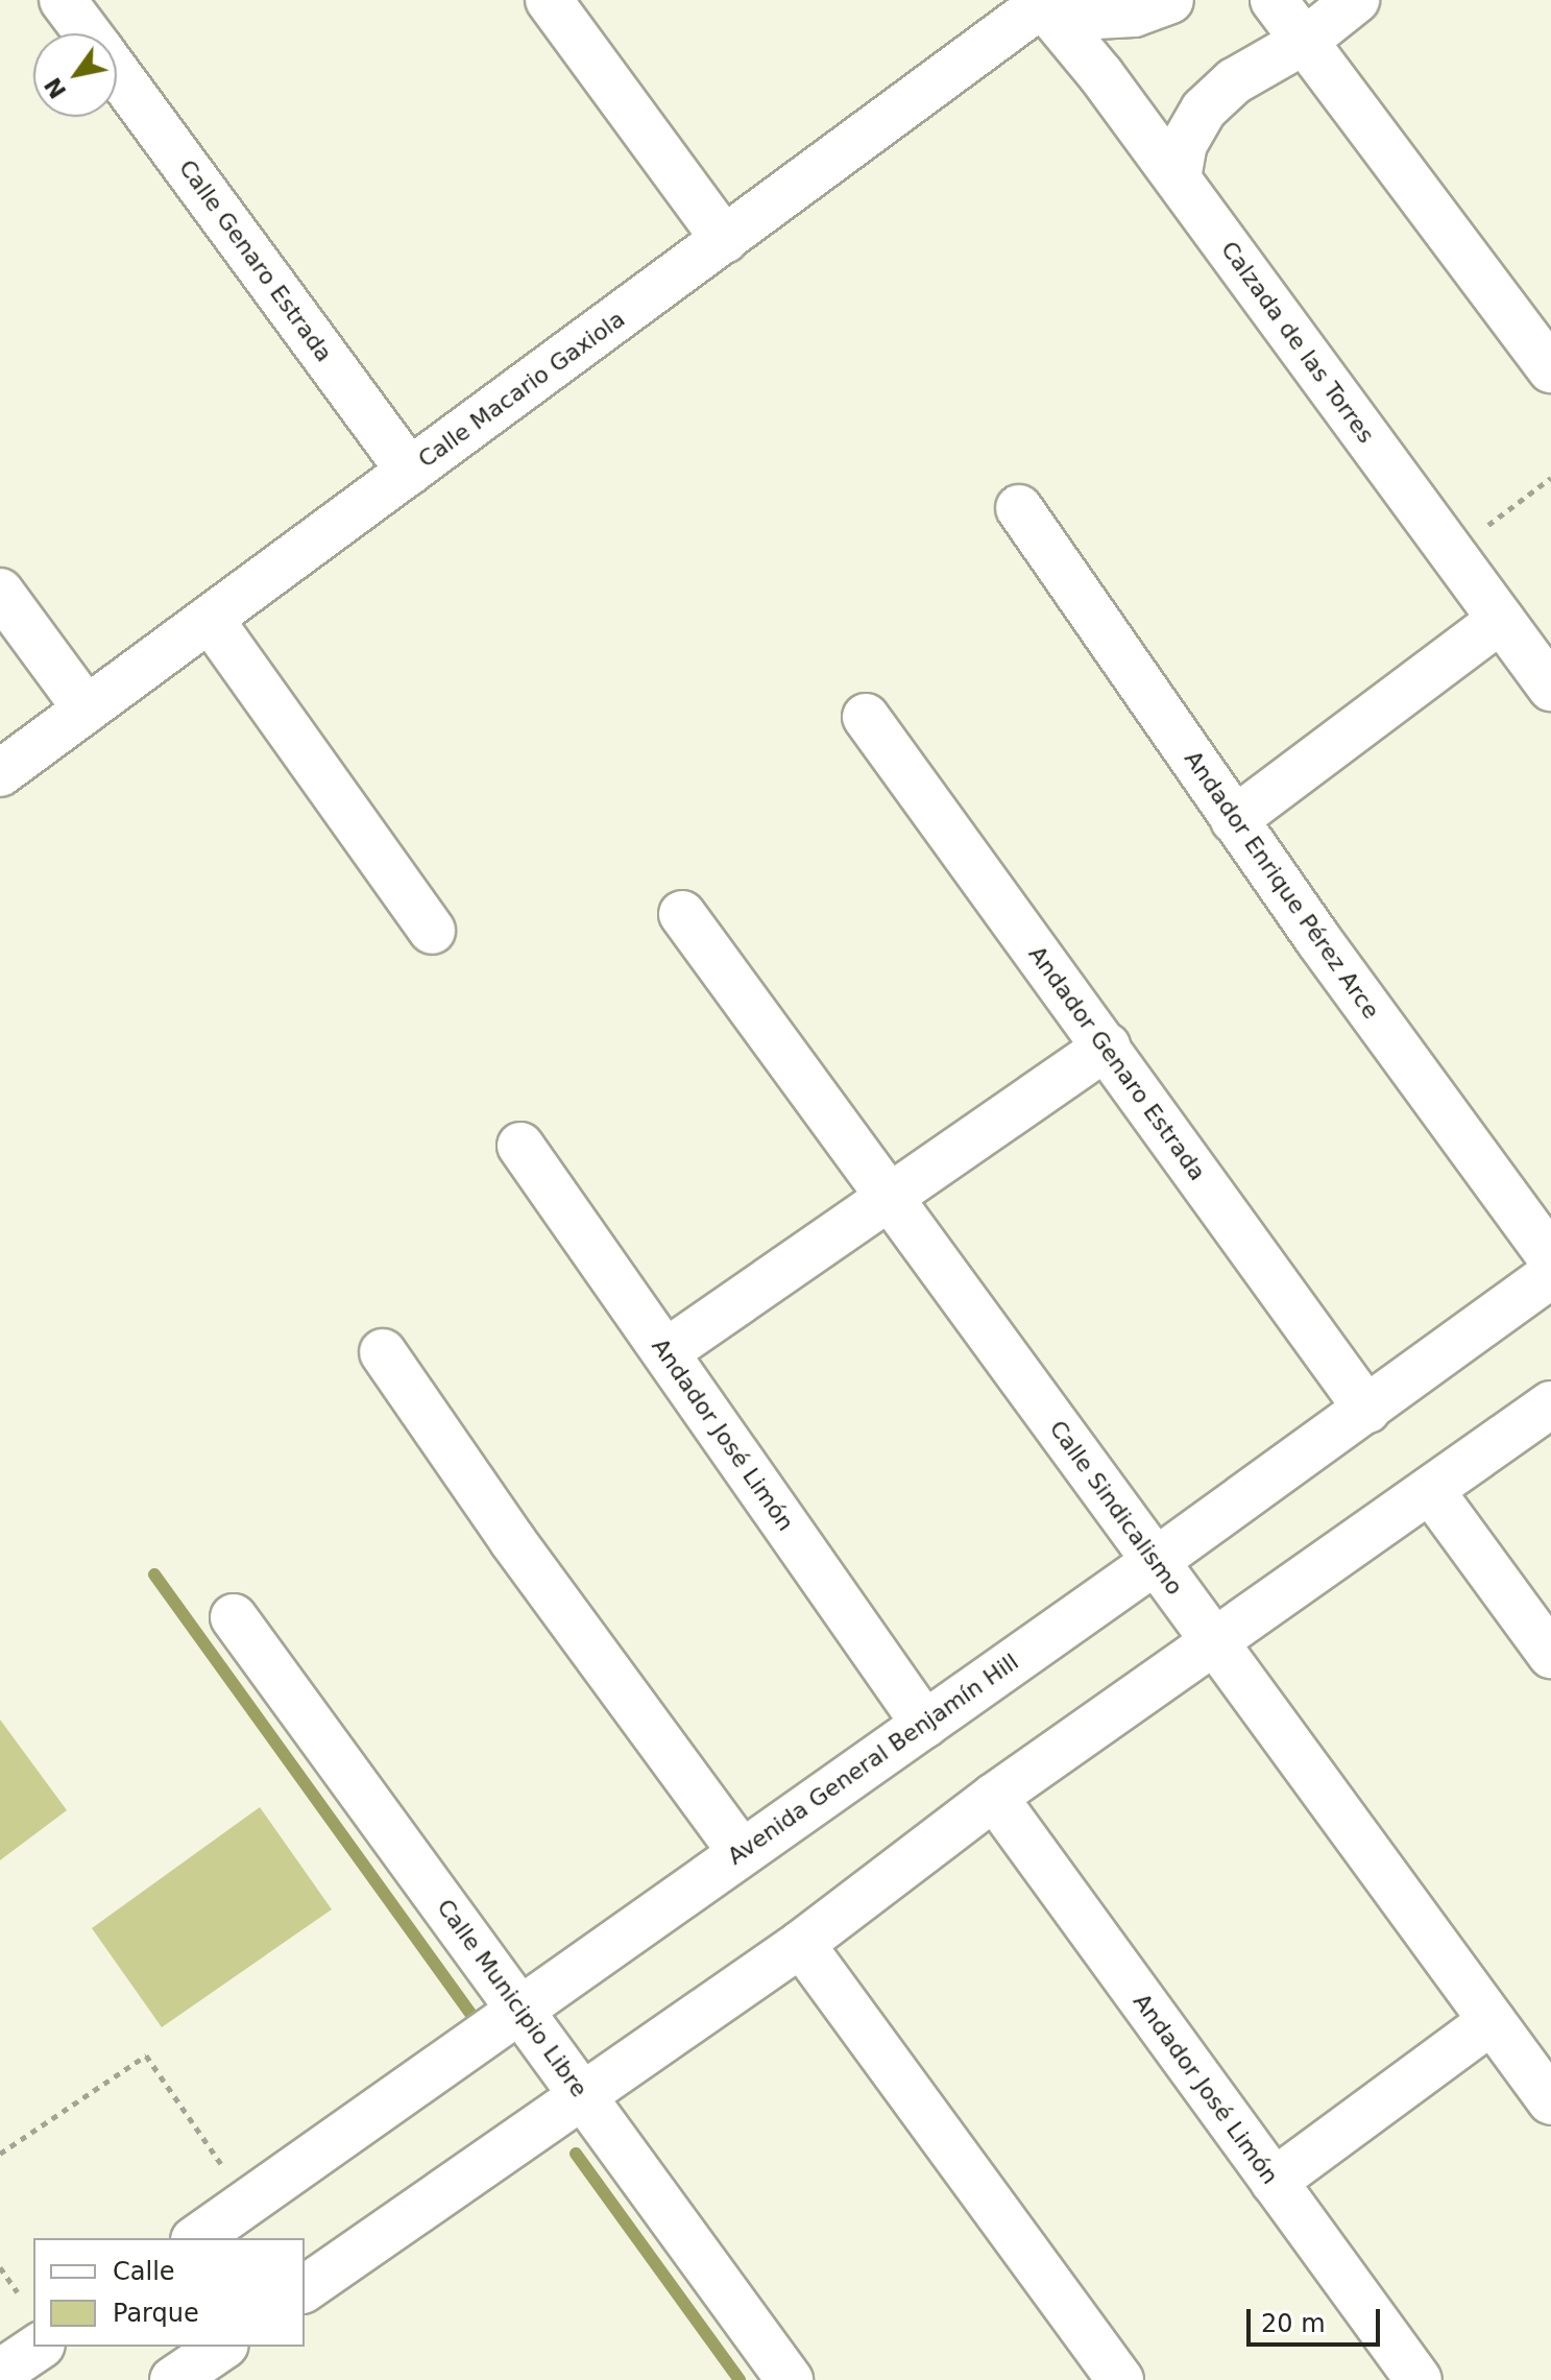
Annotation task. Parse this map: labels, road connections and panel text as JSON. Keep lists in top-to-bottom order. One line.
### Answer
{"streets":{"street":["Calle Genaro Estrada","Calzada de las Torres","Calle Macario Gaxiola","Andador Enrique Pérez Arce","Andador Genaro Estrada","Andador José Limón","Calle Sindicalismo","Avenida General Benjamín Hill","Calle Municipio Libre"]},"crossings":[["Calle Genaro Estrada","Calle Macario Gaxiola"],["Calzada de las Torres","Calle Macario Gaxiola"],["Andador Genaro Estrada","Avenida General Benjamín Hill"],["Andador José Limón","Avenida General Benjamín Hill"],["Calle Sindicalismo","Avenida General Benjamín Hill"],["Avenida General Benjamín Hill","Calle Municipio Libre"]],"legend":["Calle","Parque"],"scale_bar":"20 m","north":"bottom left"}
